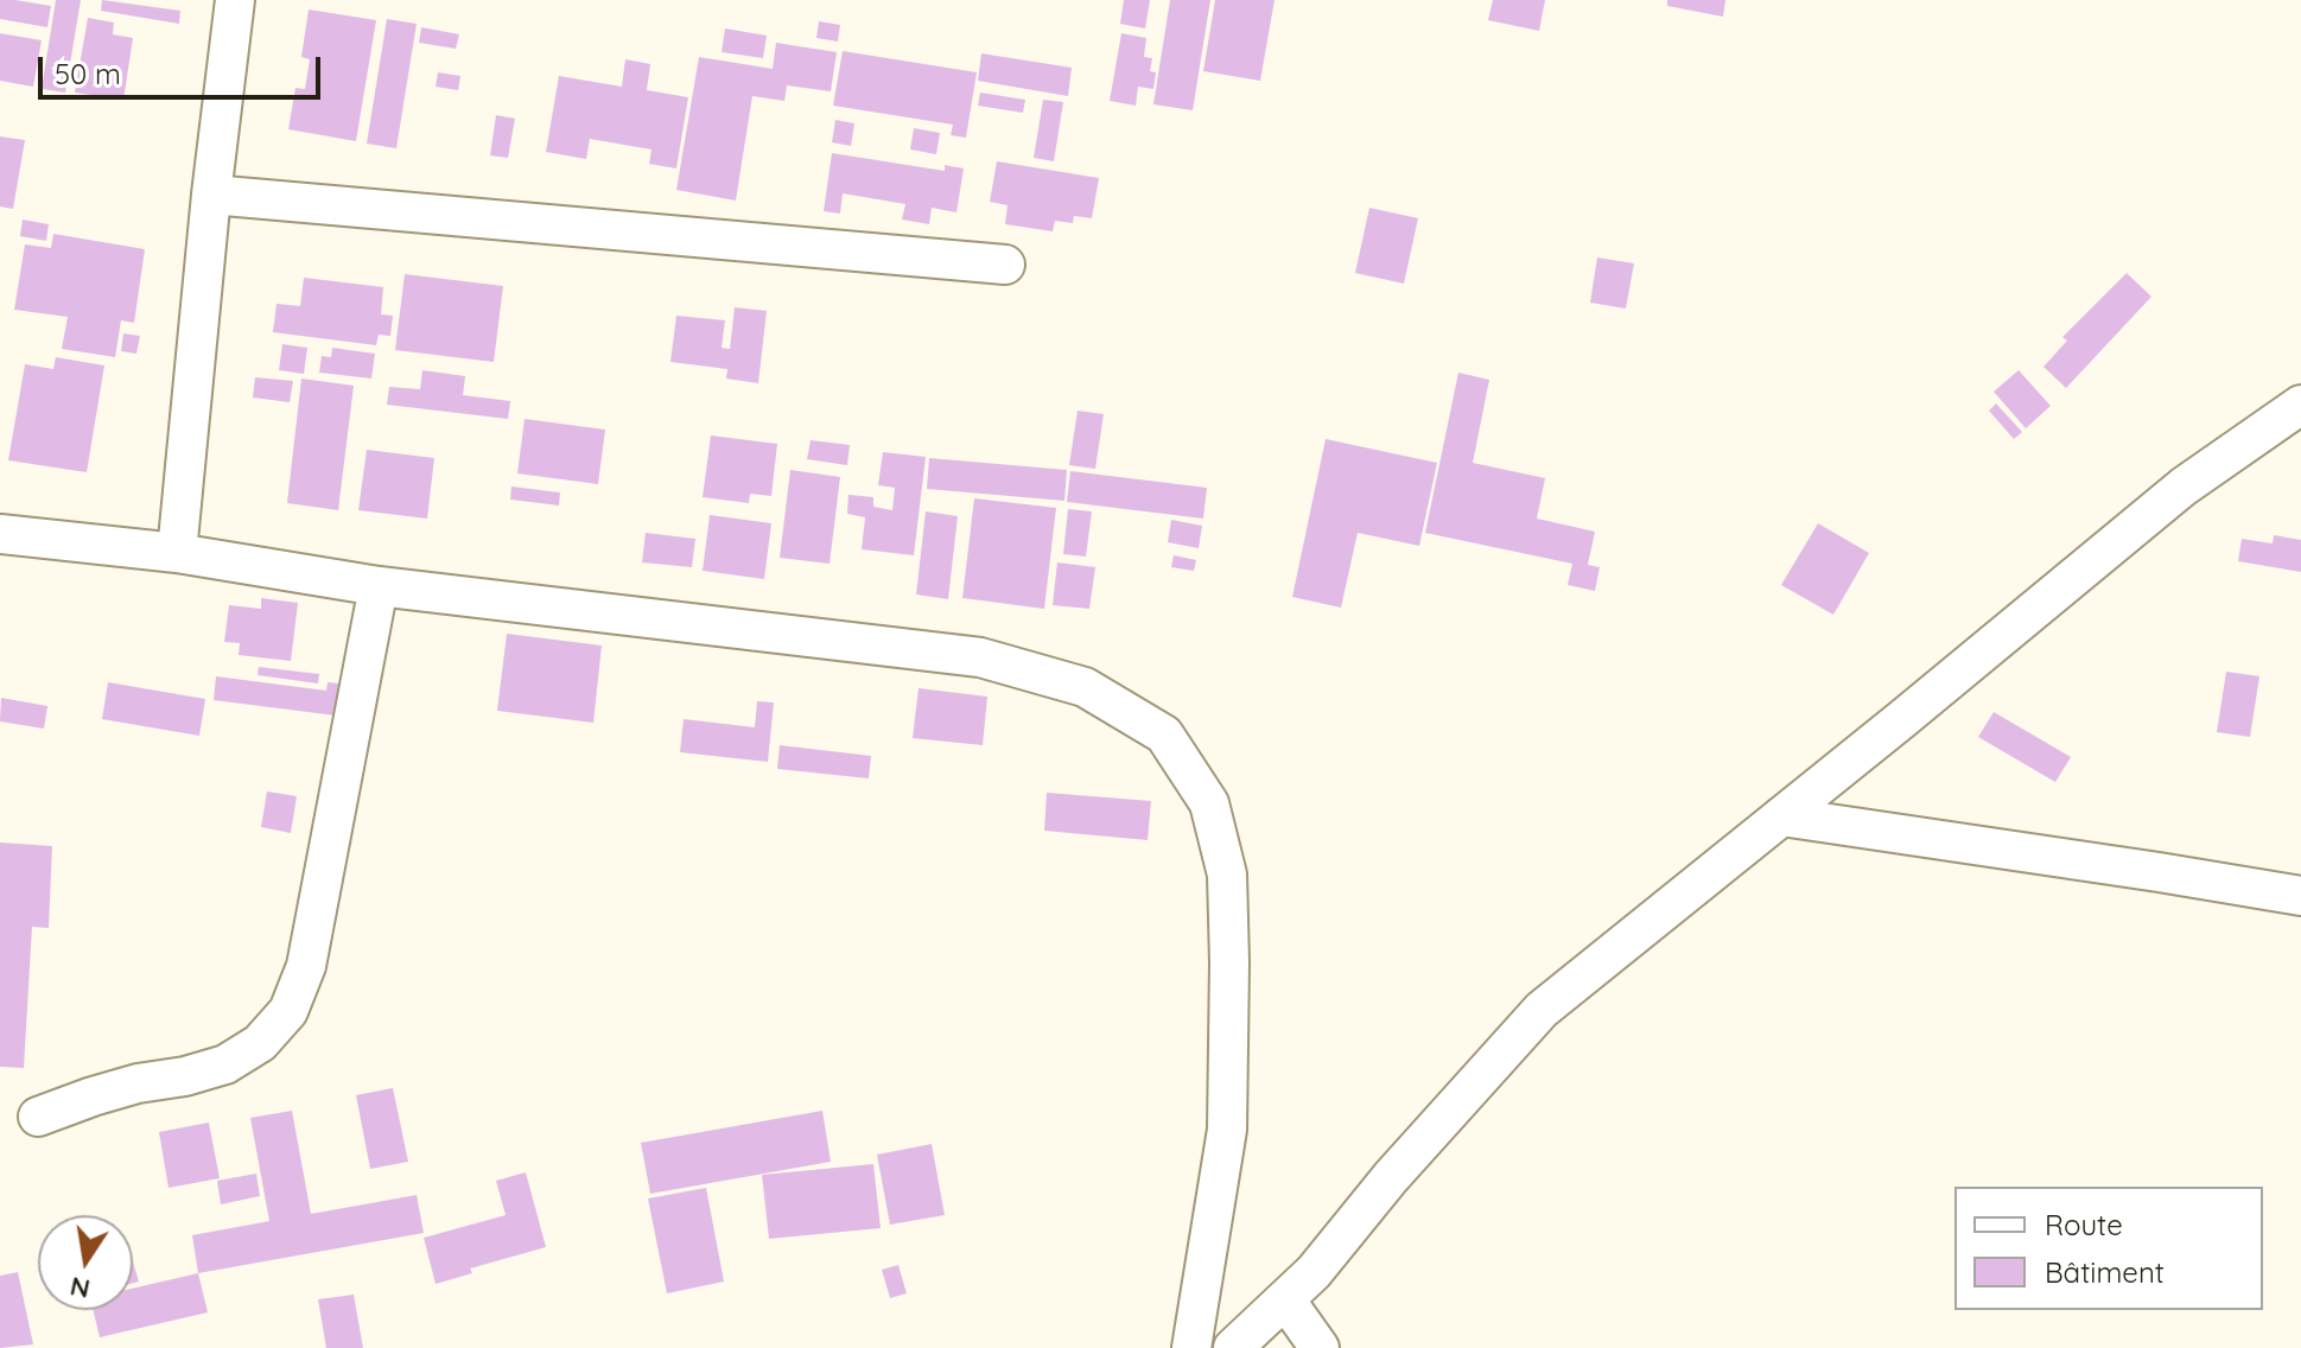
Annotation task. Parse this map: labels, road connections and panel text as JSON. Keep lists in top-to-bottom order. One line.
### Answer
{"legend":["Route","Bâtiment"],"scale_bar":"50 m","north":"bottom"}
